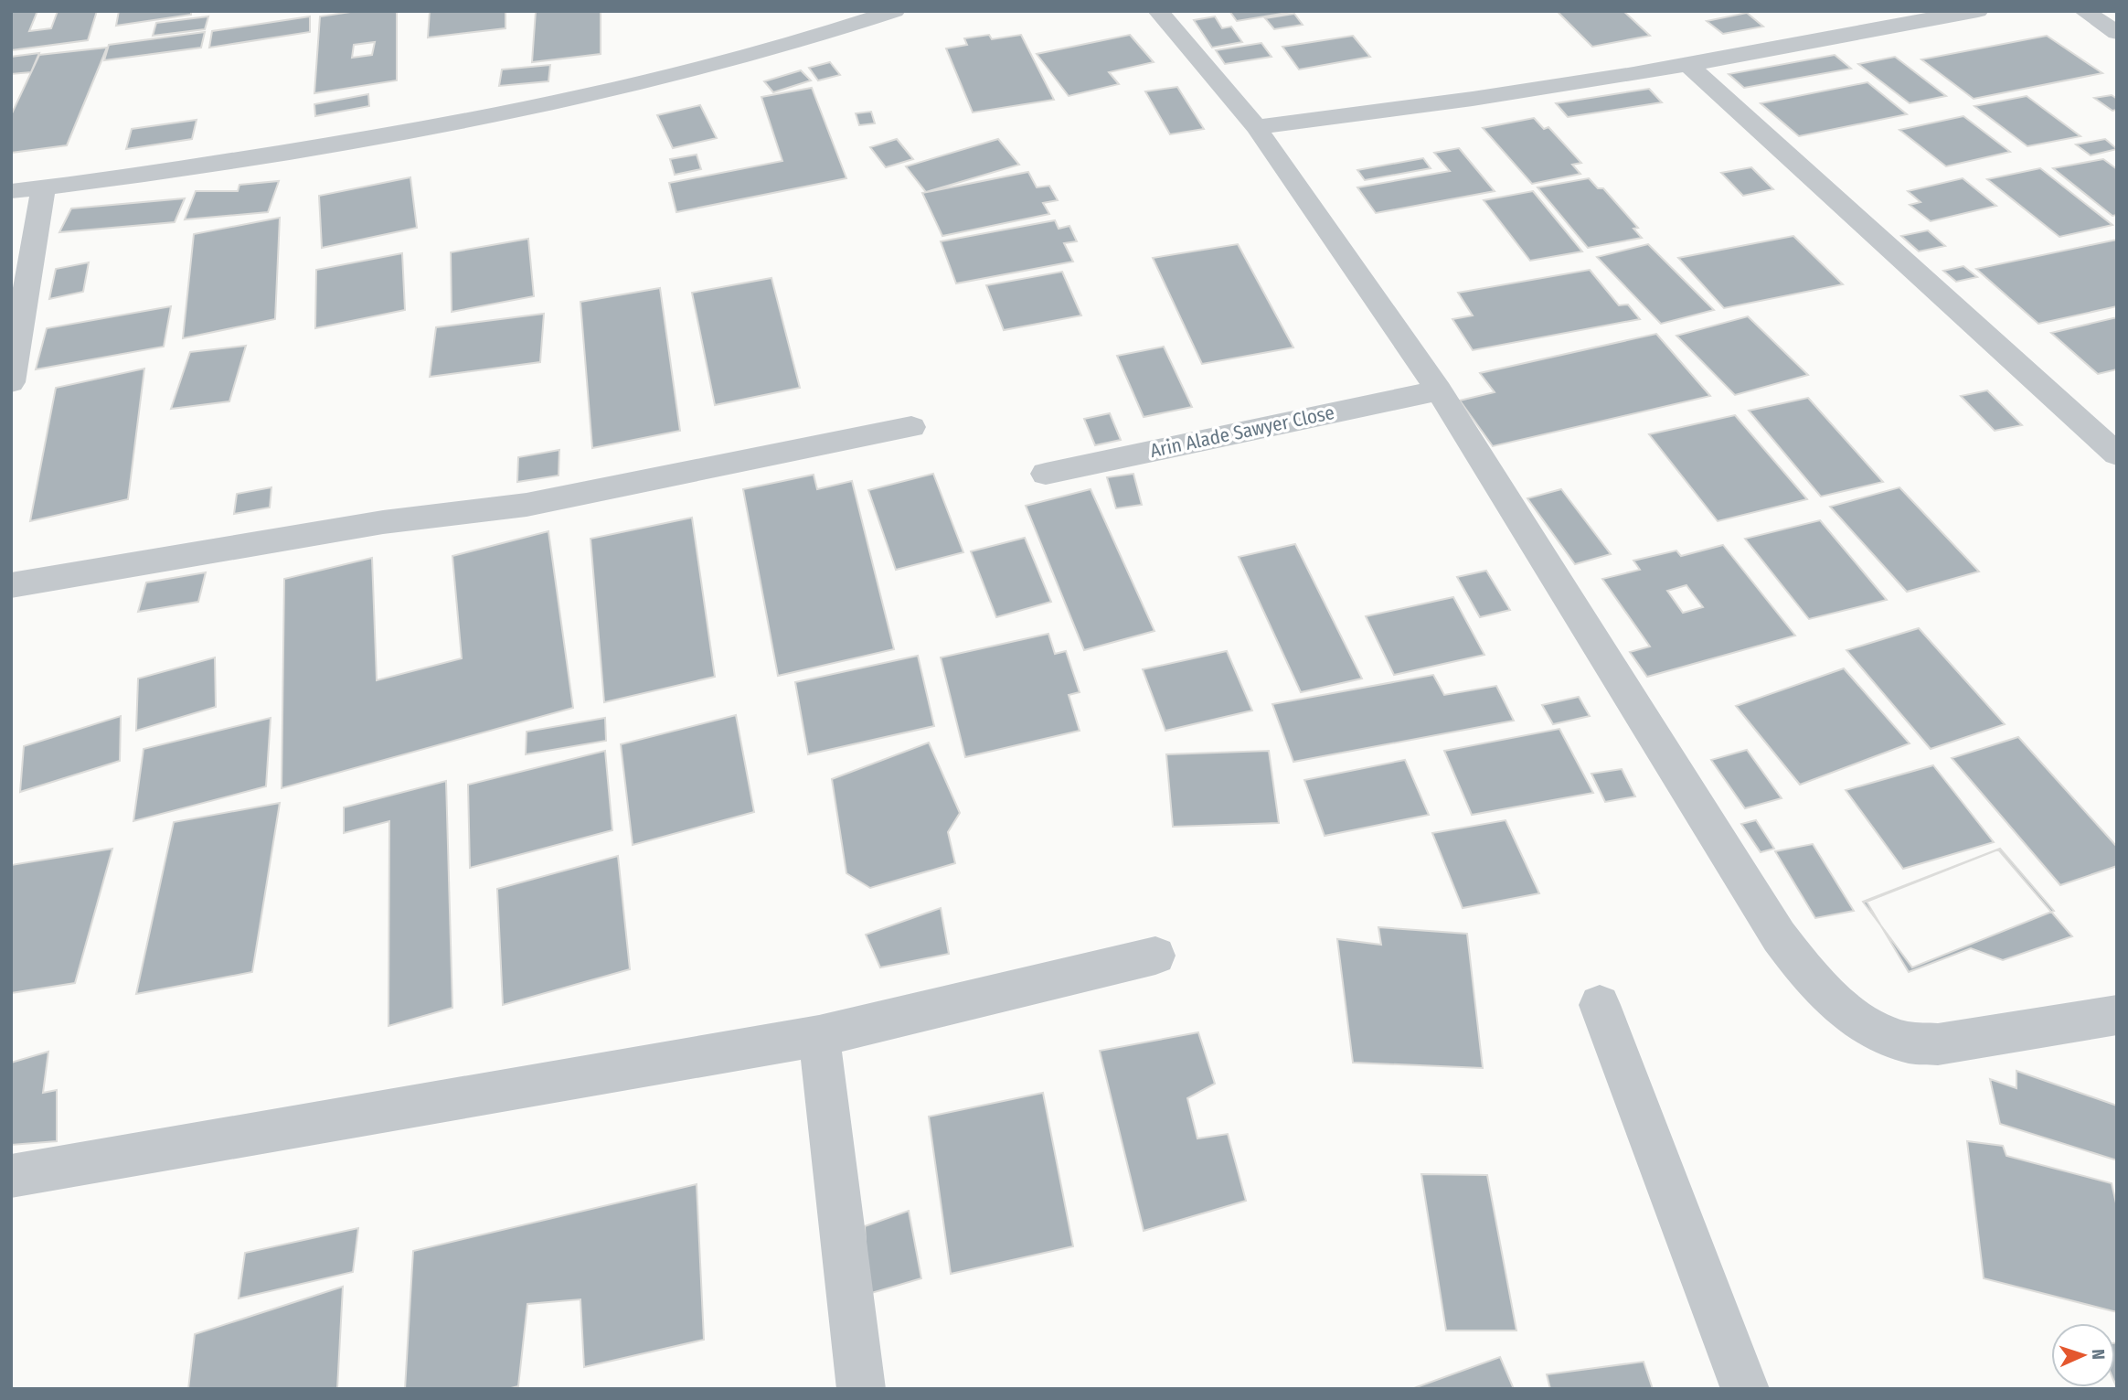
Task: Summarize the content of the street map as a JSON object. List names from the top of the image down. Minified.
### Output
{"streets":{"street":["Arin Alade Sawyer Close"]},"north":"right"}
